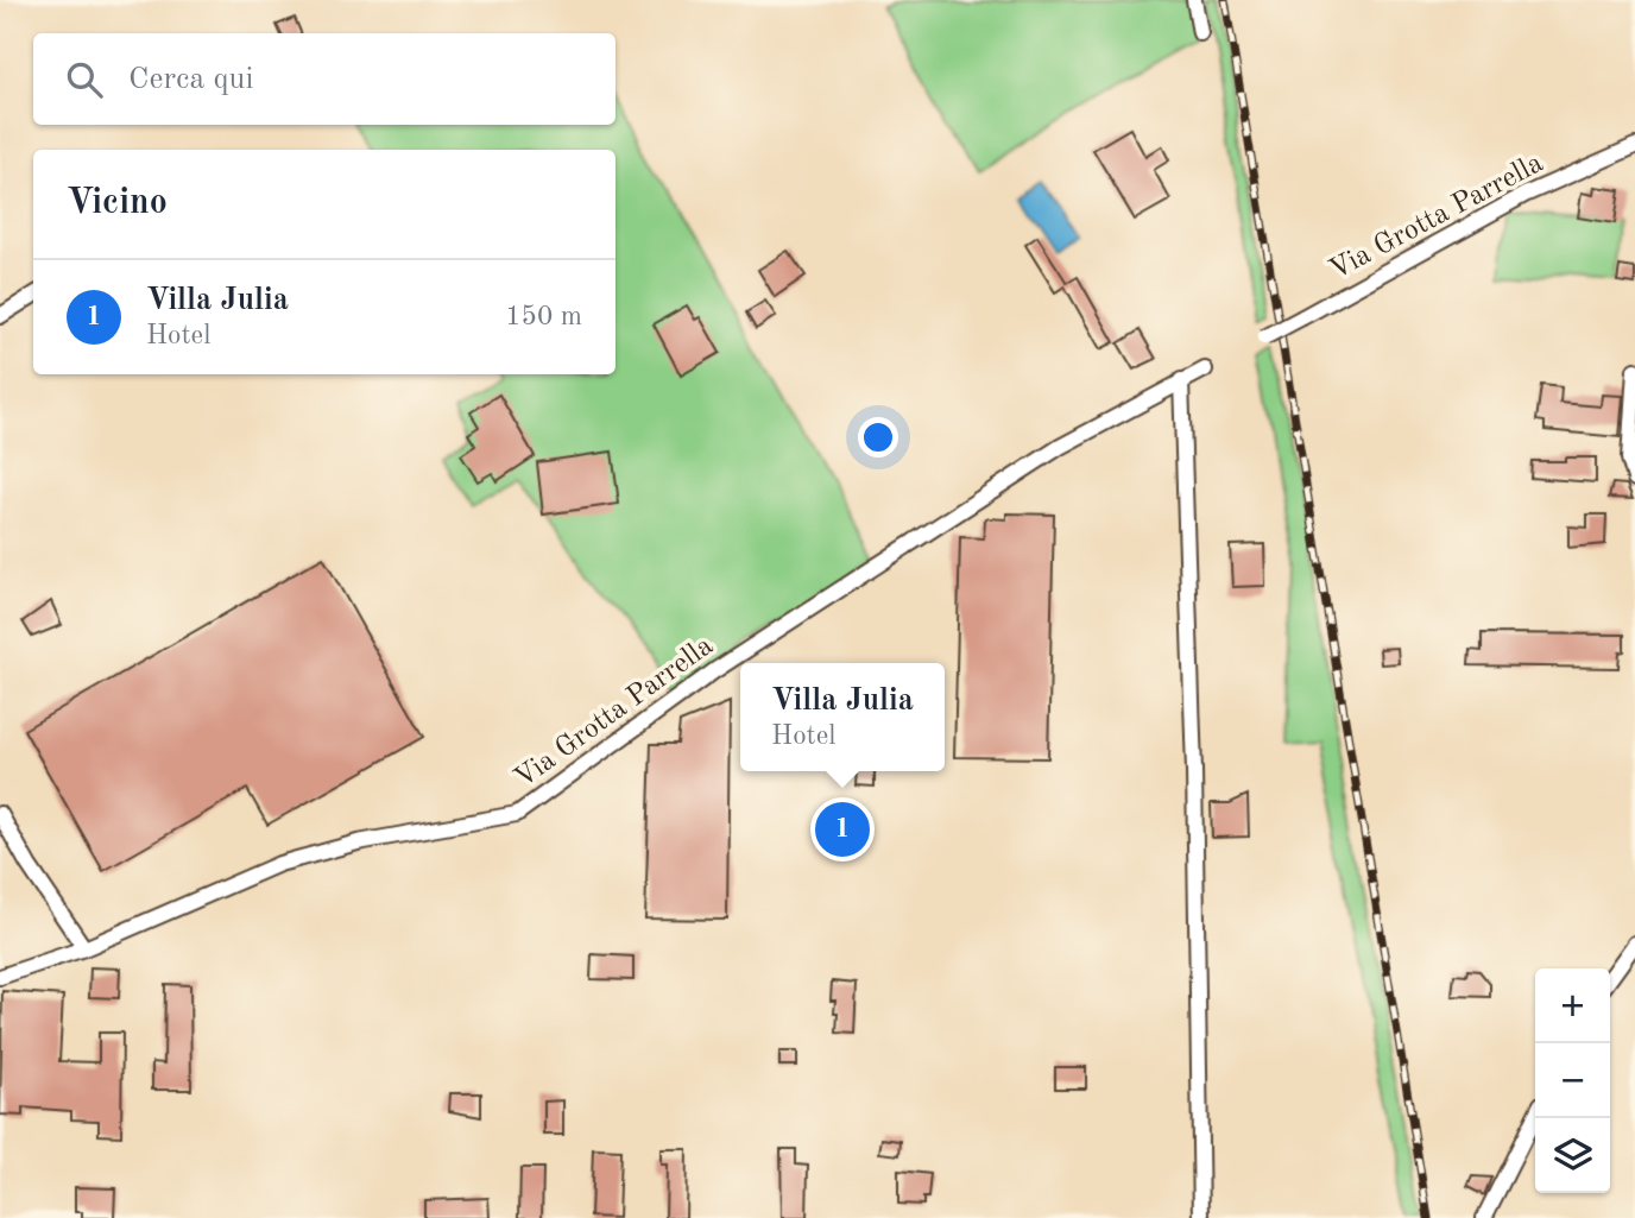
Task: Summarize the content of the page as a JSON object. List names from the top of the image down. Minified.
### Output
{"streets":{"street":["Via Grotta Parrella"]},"page":{"search":"Cerca qui","heading":"Vicino","list":[{"mark":"1","name":"Villa Julia","note":"Hotel","value":"150 m"}],"popup":["Villa Julia","Hotel"],"pins":"1","map_buttons":["+","−"]}}
